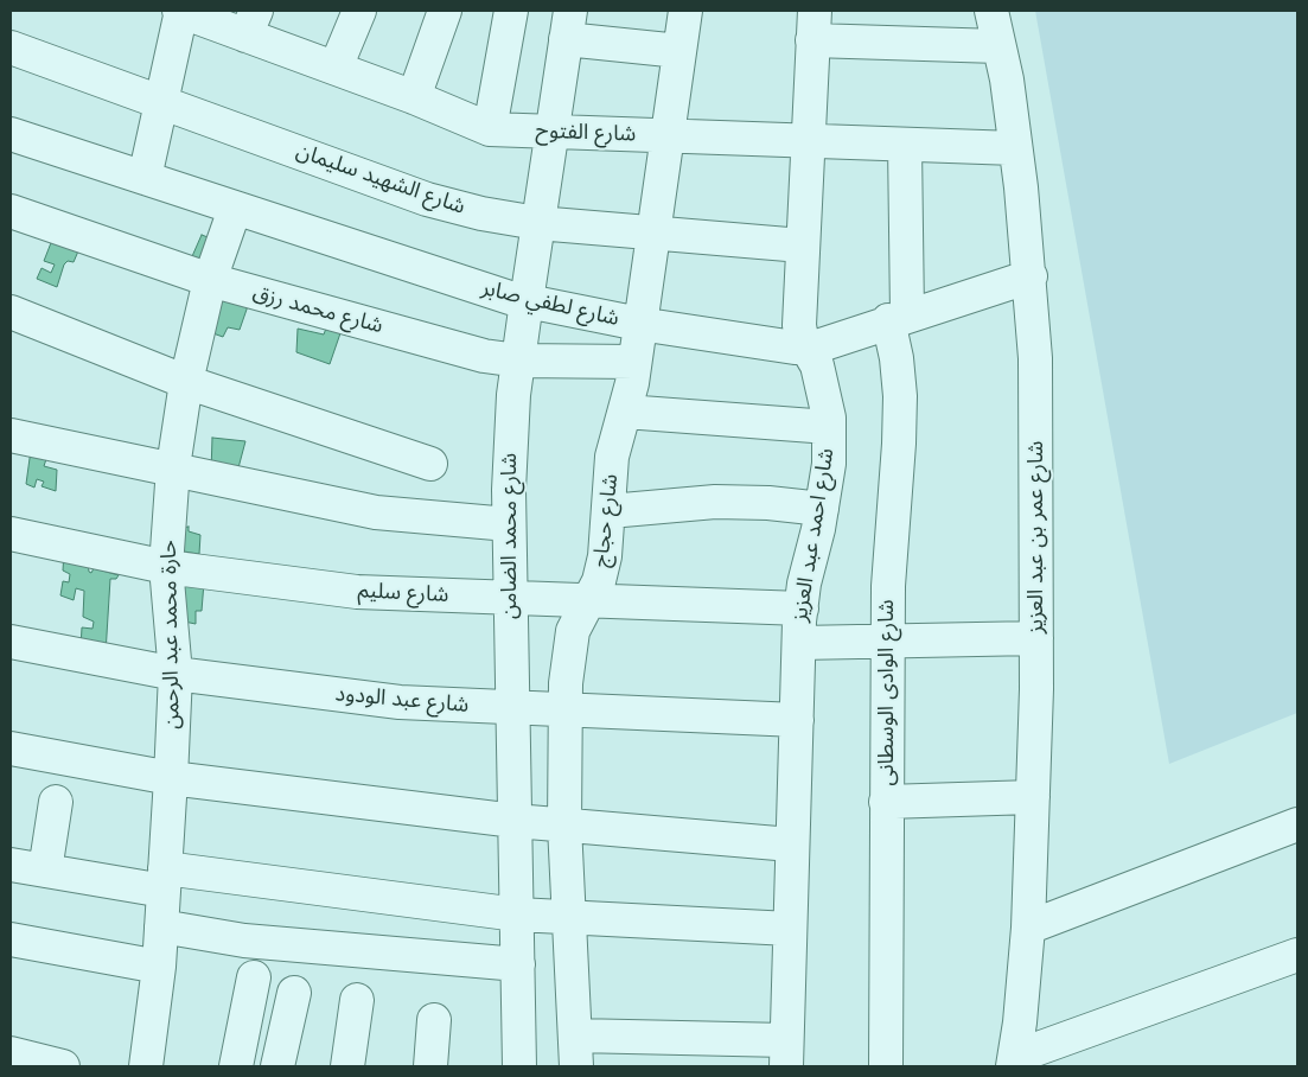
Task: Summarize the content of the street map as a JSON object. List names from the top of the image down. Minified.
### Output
{"streets":{"street":["شارع الفتوح","شارع الشهيد سليمان","شارع لطفي صابر","شارع محمد رزق","شارع حجاج","شارع احمد عبد العزيز","شارع محمد الضامن","شارع عمر بن عبد العزيز","شارع سليم","حارة محمد عبد الرحمن","شارع الوادى الوسطانى","شارع عبد الودود"]},"crossings":[["شارع الفتوح","شارع حجاج"],["شارع الفتوح","شارع احمد عبد العزيز"],["شارع الفتوح","شارع محمد الضامن"],["شارع الفتوح","شارع عمر بن عبد العزيز"],["شارع الفتوح","شارع الوادى الوسطانى"],["شارع الشهيد سليمان","شارع حجاج"],["شارع الشهيد سليمان","شارع احمد عبد العزيز"],["شارع الشهيد سليمان","شارع محمد الضامن"],["شارع لطفي صابر","شارع حجاج"],["شارع لطفي صابر","شارع احمد عبد العزيز"],["شارع لطفي صابر","شارع محمد الضامن"],["شارع لطفي صابر","شارع عمر بن عبد العزيز"],["شارع لطفي صابر","حارة محمد عبد الرحمن"],["شارع لطفي صابر","شارع الوادى الوسطانى"],["شارع محمد رزق","شارع حجاج"],["شارع محمد رزق","شارع محمد الضامن"],["شارع محمد رزق","حارة محمد عبد الرحمن"],["شارع حجاج","شارع سليم"],["شارع حجاج","شارع عبد الودود"],["شارع احمد عبد العزيز","شارع سليم"],["شارع احمد عبد العزيز","شارع عبد الودود"],["شارع محمد الضامن","شارع سليم"],["شارع محمد الضامن","شارع عبد الودود"],["شارع سليم","حارة محمد عبد الرحمن"],["حارة محمد عبد الرحمن","شارع عبد الودود"]]}
